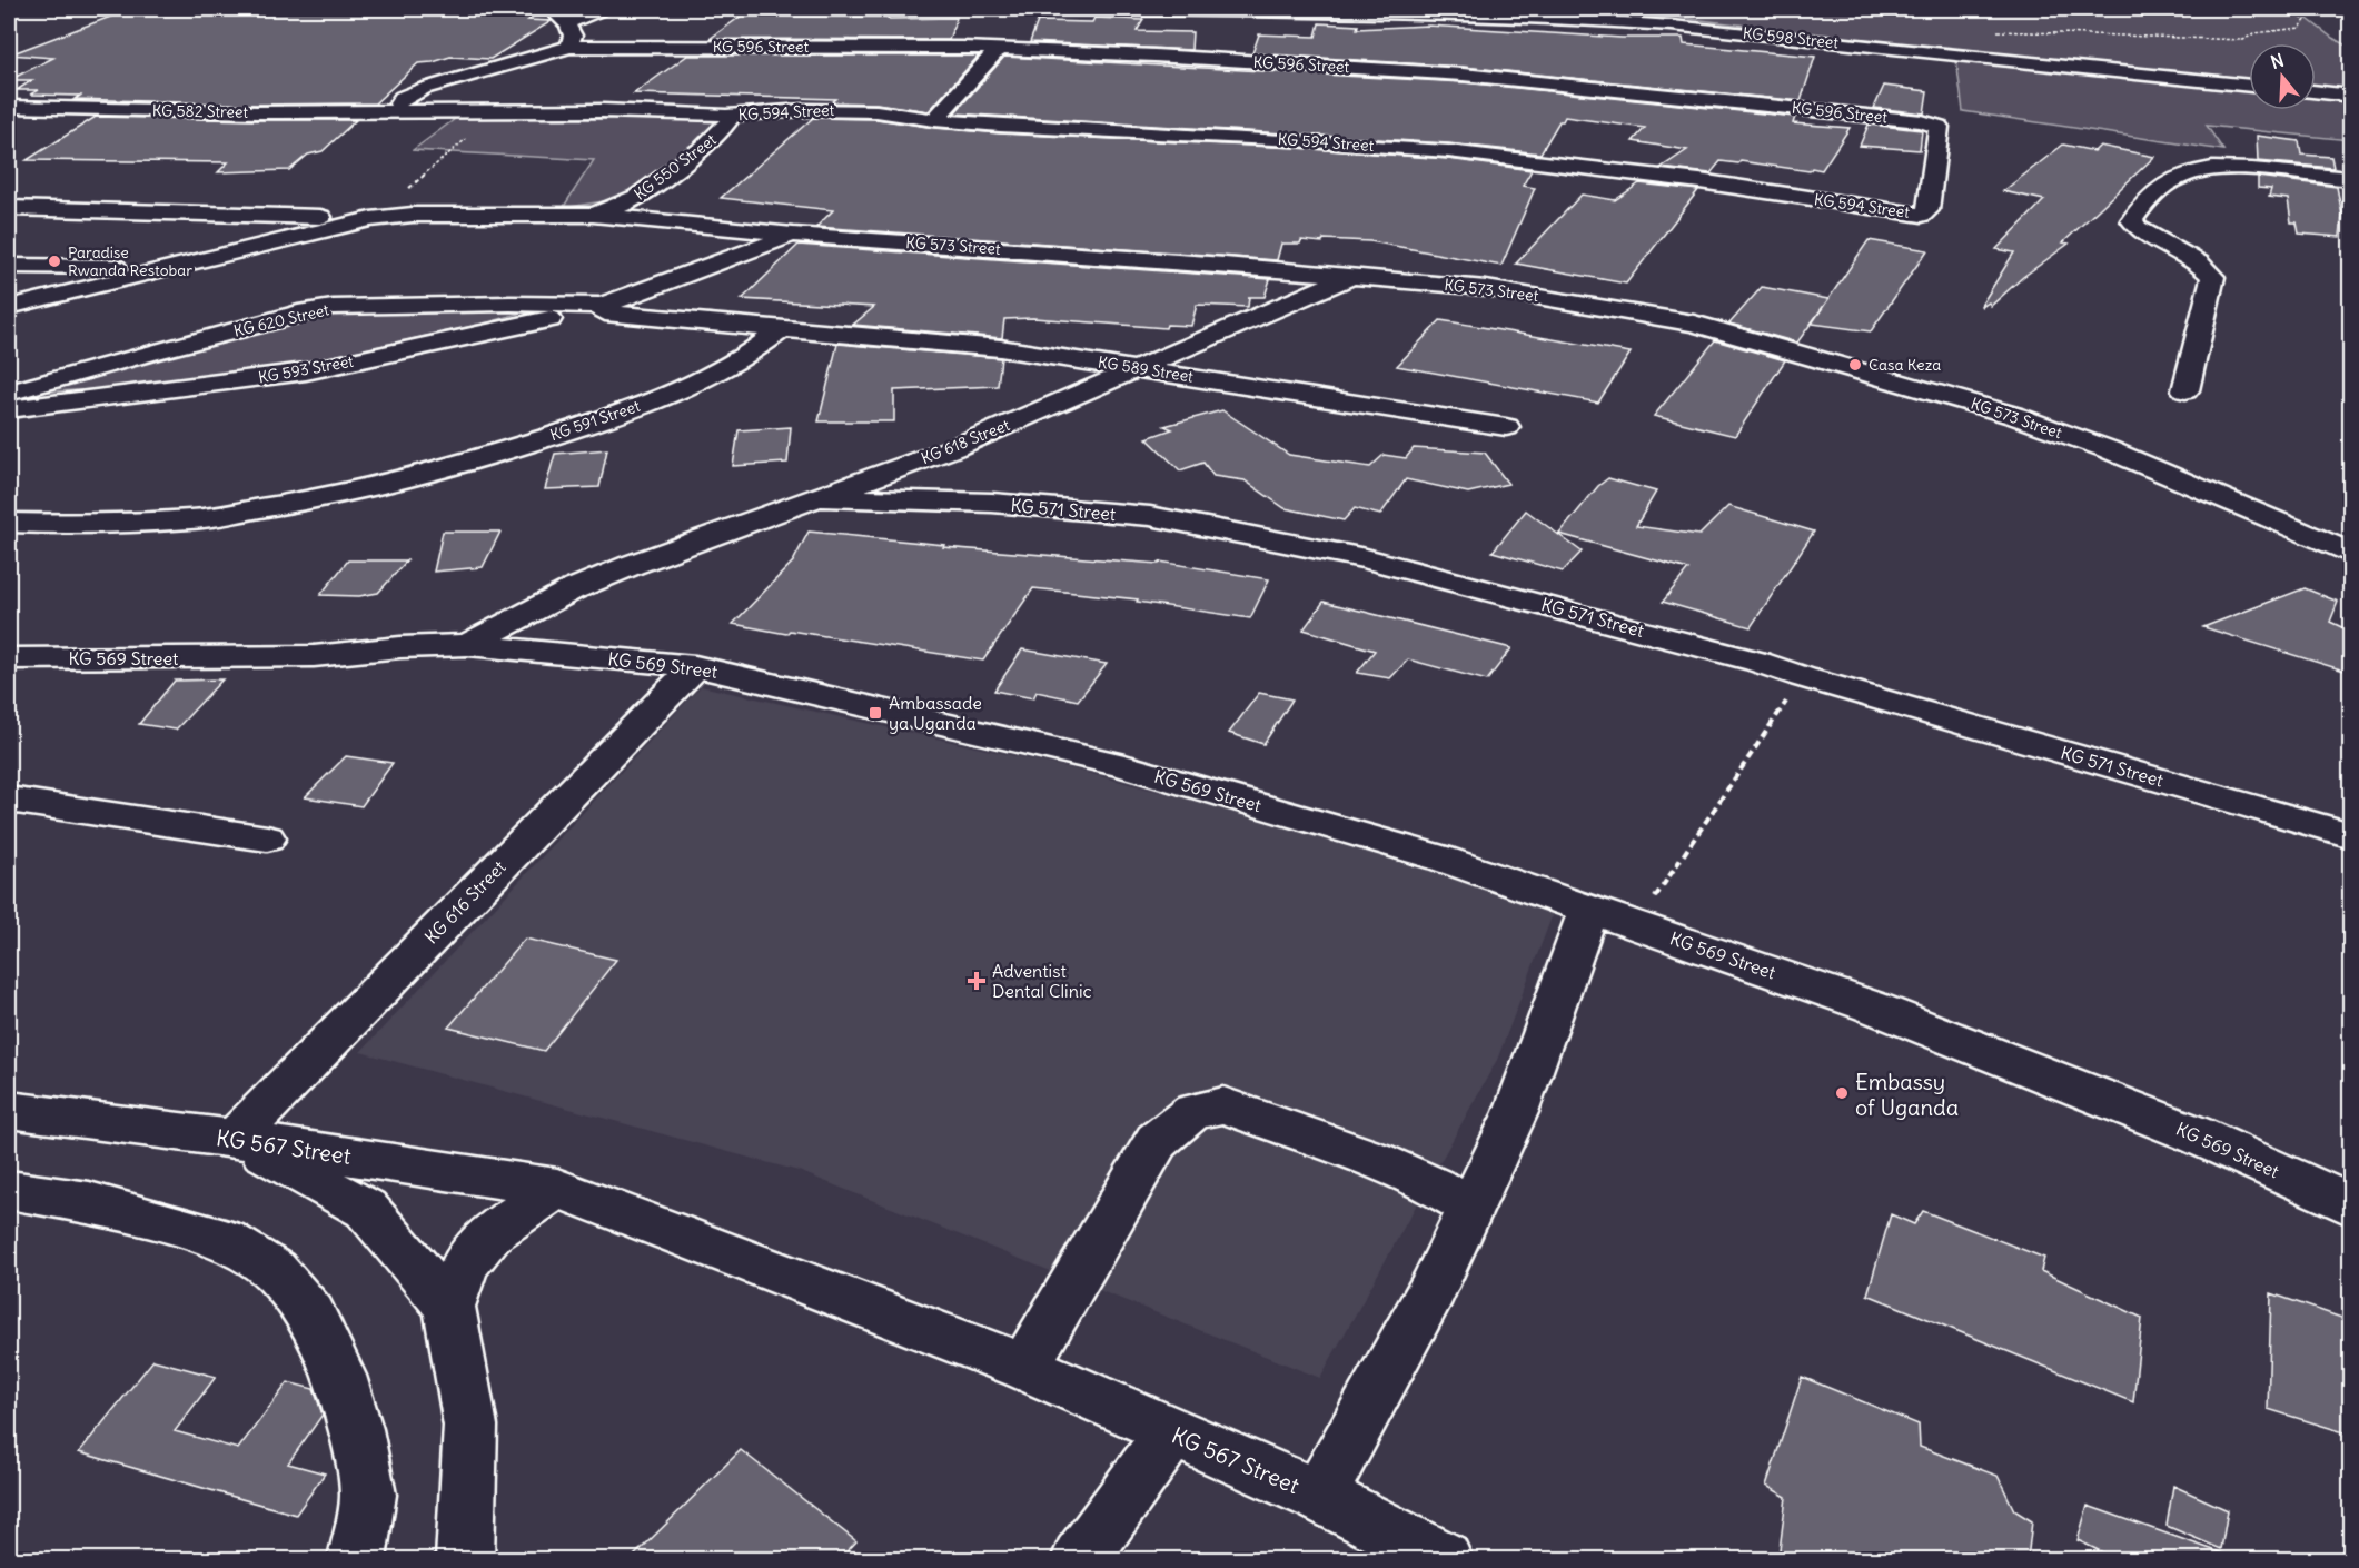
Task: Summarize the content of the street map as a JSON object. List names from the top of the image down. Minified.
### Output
{"streets":{"street":["KG 598 Street","KG 596 Street","KG 582 Street","KG 594 Street","KG 550 Street","KG 573 Street","KG 620 Street","KG 593 Street","KG 589 Street","KG 591 Street","KG 618 Street","KG 571 Street","KG 569 Street","KG 616 Street","KG 567 Street"]},"crossings":[["KG 596 Street","KG 594 Street"],["KG 582 Street","KG 550 Street"],["KG 594 Street","KG 550 Street"],["KG 550 Street","KG 573 Street"],["KG 573 Street","KG 618 Street"],["KG 620 Street","KG 593 Street"],["KG 589 Street","KG 591 Street"],["KG 589 Street","KG 618 Street"],["KG 618 Street","KG 571 Street"],["KG 618 Street","KG 569 Street"],["KG 569 Street","KG 616 Street"],["KG 616 Street","KG 567 Street"]],"places":{"other":["Paradise Rwanda Restobar","Casa Keza","Embassy of Uganda"],"transit":["Ambassade ya Uganda"],"health":["Adventist Dental Clinic"]},"north":"top"}
